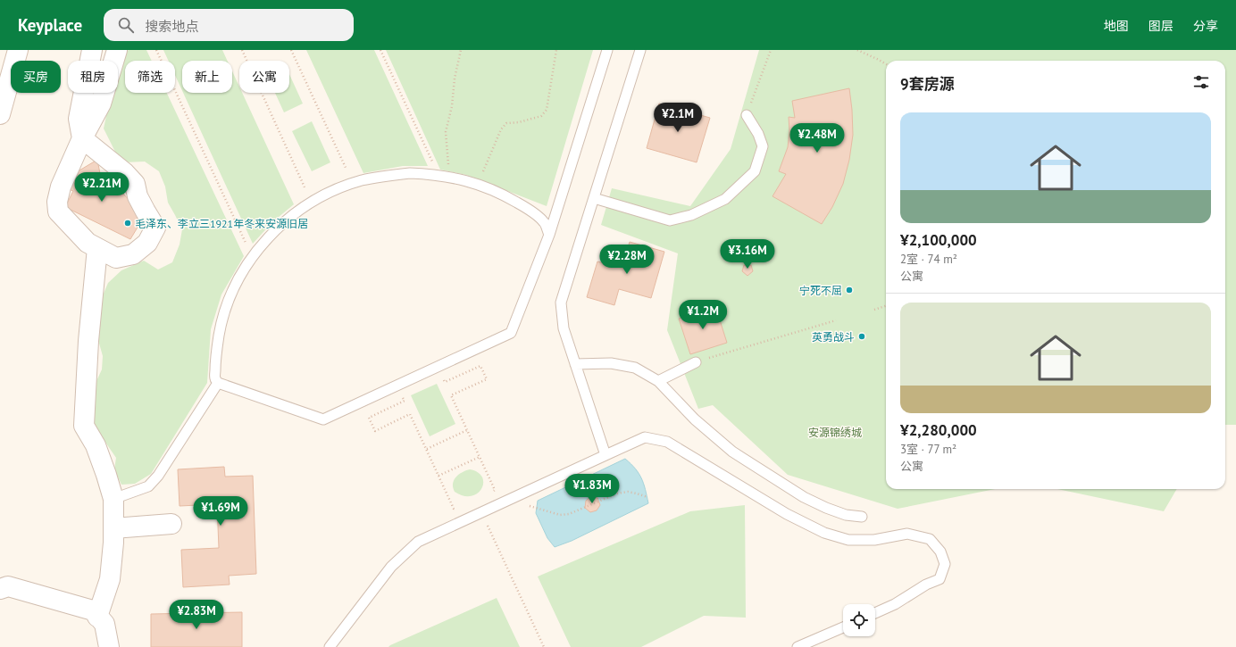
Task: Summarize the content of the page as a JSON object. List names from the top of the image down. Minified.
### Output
{"parks":["安源锦绣城"],"places":["毛泽东、李立三1921年冬来安源旧居","宁死不屈","英勇战斗"],"page":{"header":"Keyplace","search":"搜索地点","nav":["地图","图层","分享"],"chip":["买房","租房","筛选","新上","公寓"],"heading":"9套房源","price":["¥2.1M","¥2.48M","¥2.21M","¥3.16M","¥2.28M","¥1.2M","¥1.83M","¥1.69M","¥2.83M"],"list":[{"name":"¥2,100,000","note":"2室 · 74 m² · 公寓"},{"name":"¥2,280,000","note":"3室 · 77 m² · 公寓"}]}}
